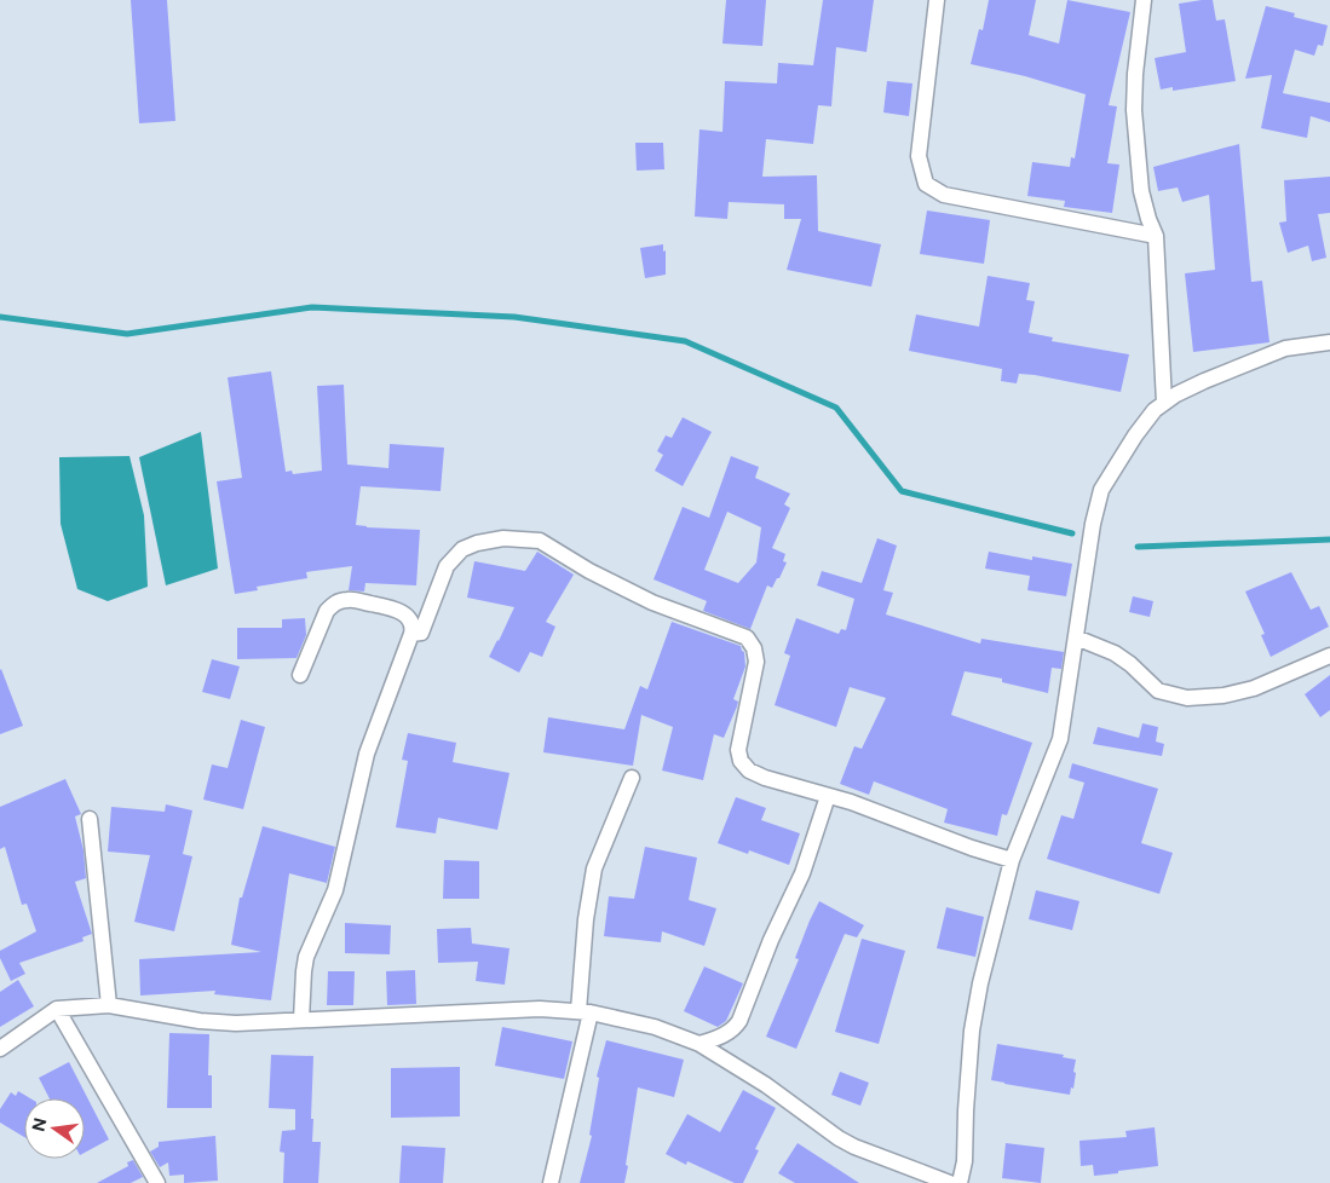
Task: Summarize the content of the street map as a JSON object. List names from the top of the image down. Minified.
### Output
{"north":"left"}
